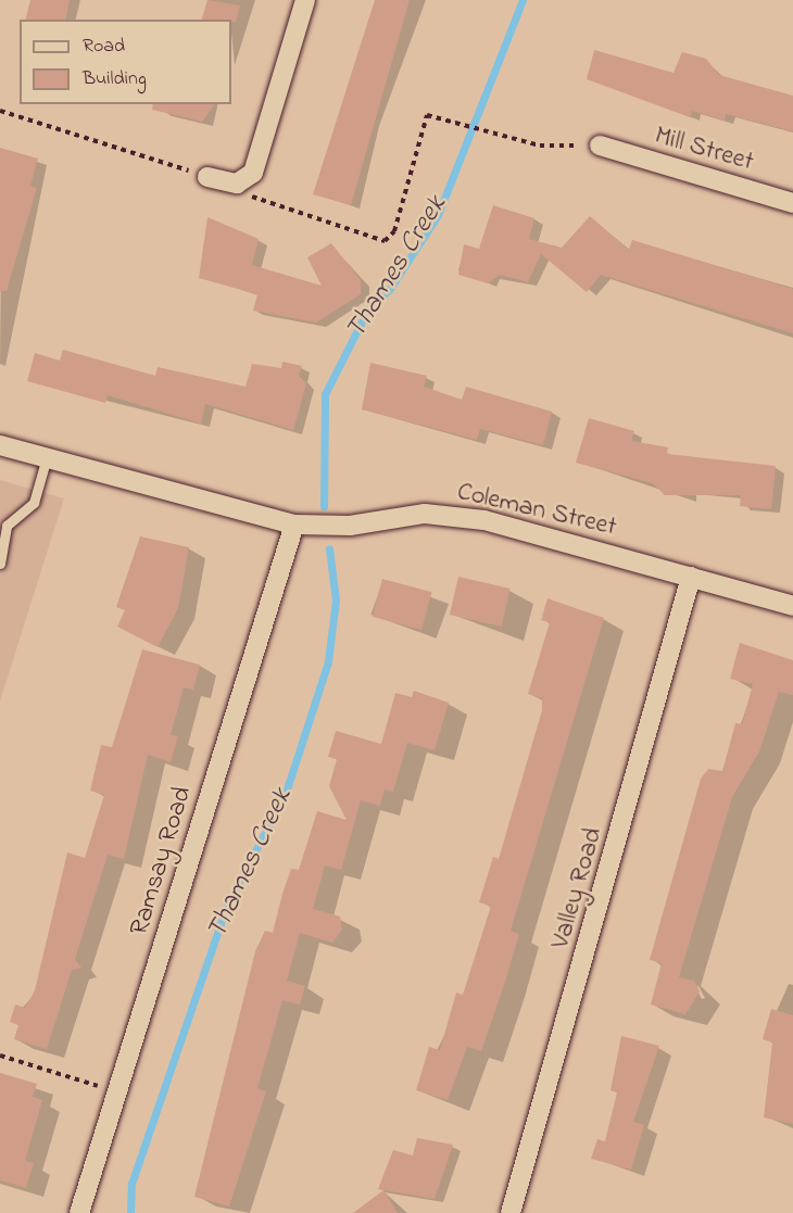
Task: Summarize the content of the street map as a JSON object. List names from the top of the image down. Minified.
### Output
{"streets":{"street":["Mill Street","Coleman Street","Ramsay Road","Valley Road"]},"crossings":[["Coleman Street","Ramsay Road"],["Coleman Street","Valley Road"]],"water":["Thames Creek"],"legend":["Road","Building"]}
